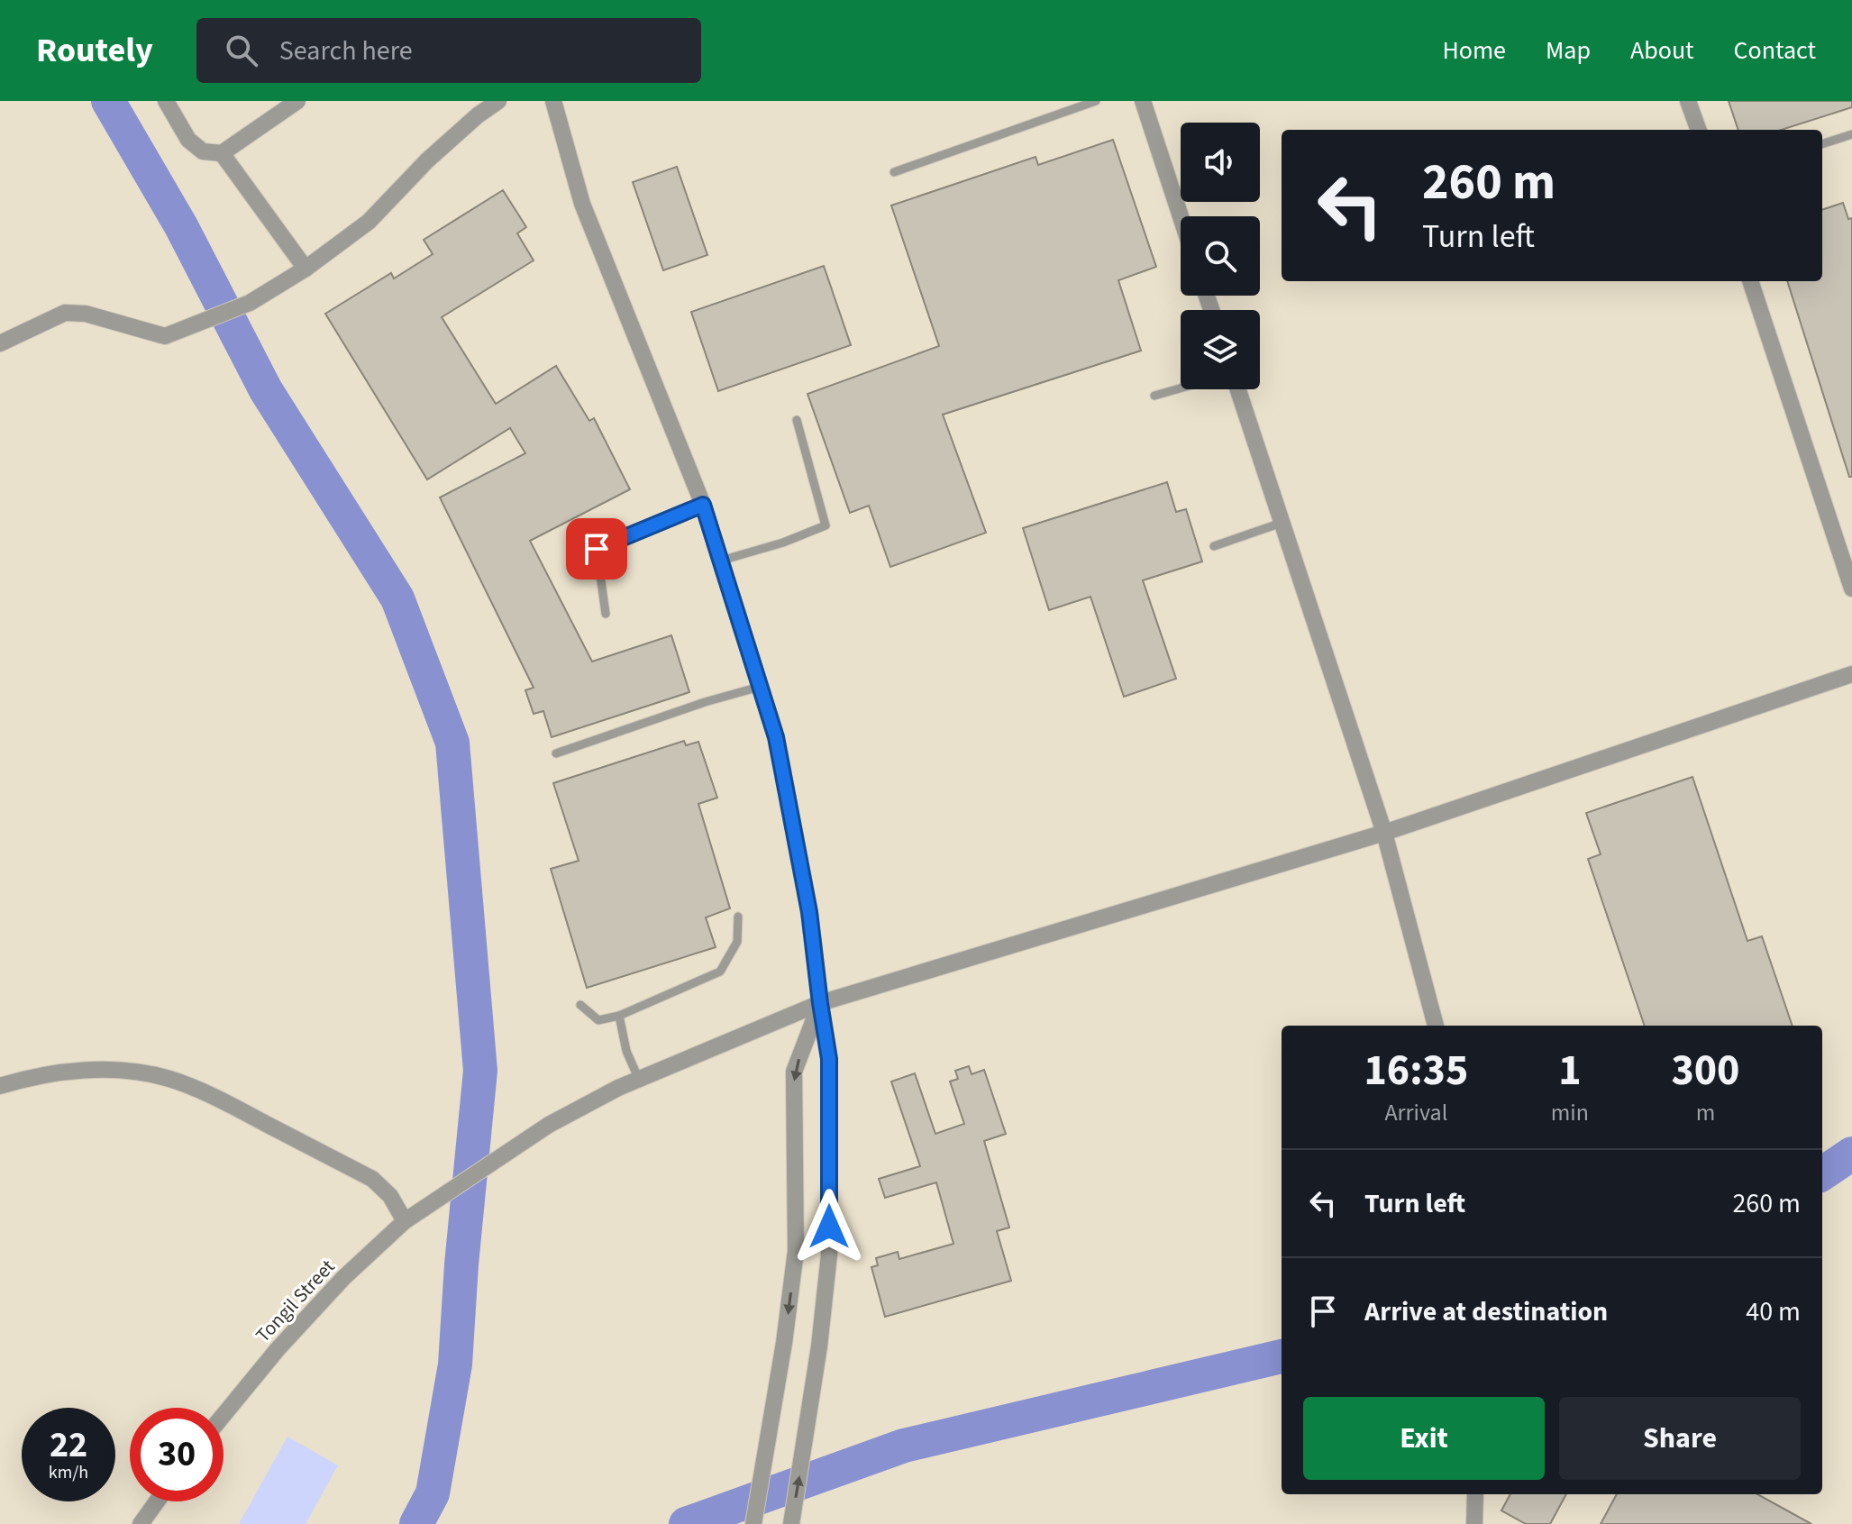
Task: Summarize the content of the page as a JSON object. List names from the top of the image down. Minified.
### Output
{"streets":{"street":["Tongil Street"]},"page":{"header":"Routely","search":"Search here","nav":["Home","Map","About","Contact"],"turn":["260 m","Turn left"],"eta":["16:35","Arrival","1","min","300","m"],"list":[{"name":"Turn left","value":"260 m"},{"name":"Arrive at destination","value":"40 m"}],"buttons":["Exit","Share"],"speed":"22 km/h","limit":"30"}}
